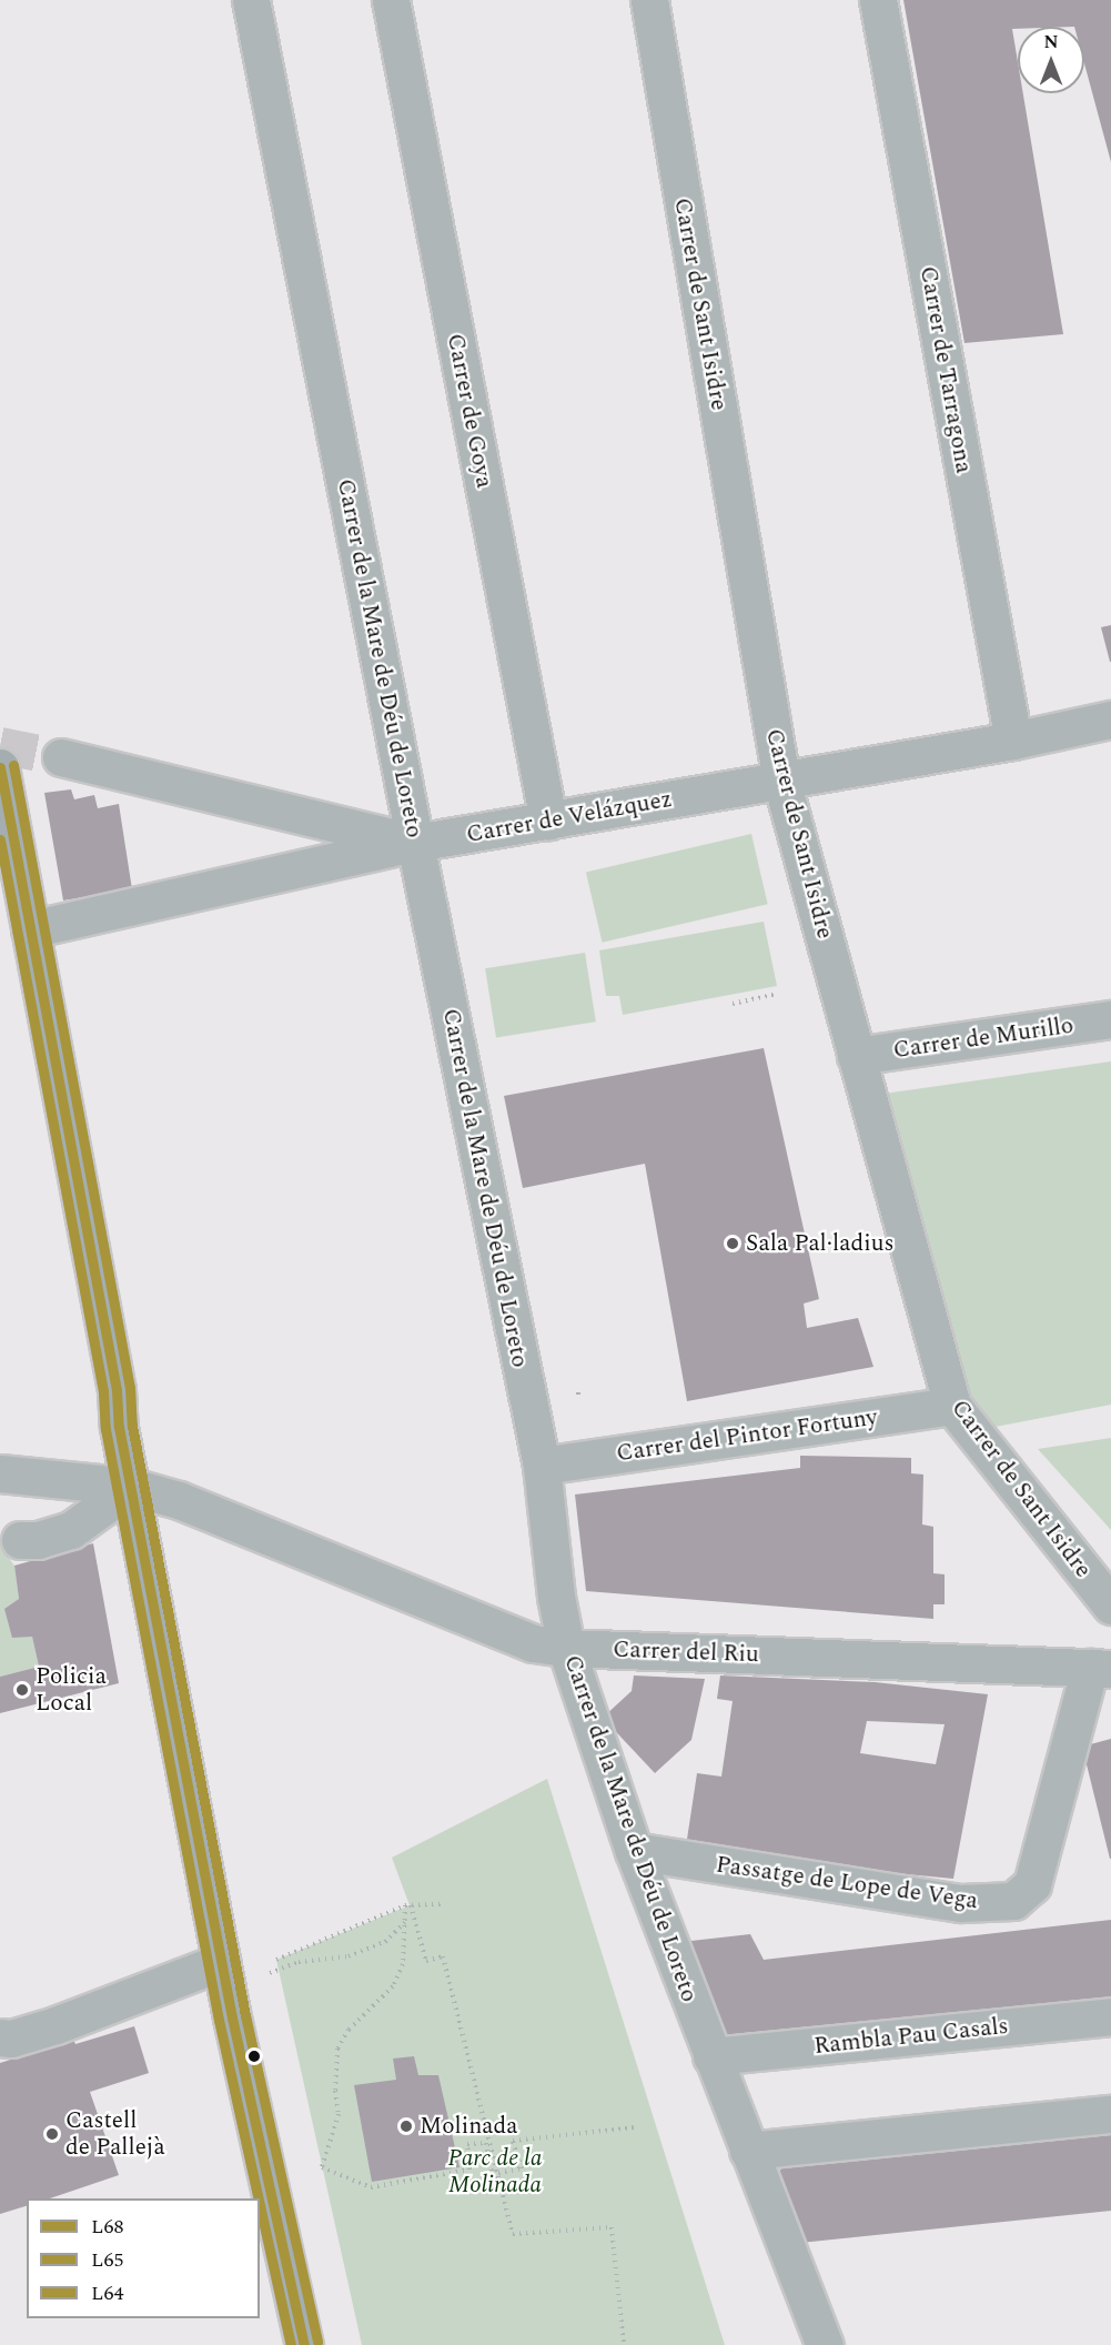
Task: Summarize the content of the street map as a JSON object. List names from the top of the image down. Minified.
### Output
{"streets":{"street":["Carrer de Sant Isidre","Carrer de Tarragona","Carrer de Goya","Carrer de la Mare de Déu de Loreto","Carrer de Velázquez","Carrer de Murillo","Carrer del Pintor Fortuny","Carrer del Riu","Passatge de Lope de Vega","Rambla Pau Casals"]},"crossings":[["Carrer de Sant Isidre","Carrer de Velázquez"],["Carrer de Sant Isidre","Carrer de Murillo"],["Carrer de Sant Isidre","Carrer del Pintor Fortuny"],["Carrer de Tarragona","Carrer de Velázquez"],["Carrer de Goya","Carrer de Velázquez"],["Carrer de la Mare de Déu de Loreto","Carrer de Velázquez"],["Carrer de la Mare de Déu de Loreto","Carrer del Pintor Fortuny"],["Carrer de la Mare de Déu de Loreto","Carrer del Riu"],["Carrer de la Mare de Déu de Loreto","Passatge de Lope de Vega"],["Carrer de la Mare de Déu de Loreto","Rambla Pau Casals"],["Carrer del Riu","Passatge de Lope de Vega"]],"parks":["Parc de la Molinada"],"places":["Sala Pal·ladius","Policia Local","Molinada","Castell de Pallejà"],"lines":["transit line L64","transit line L68","transit line L65"],"legend":["L68","L65","L64"],"north":"top"}
